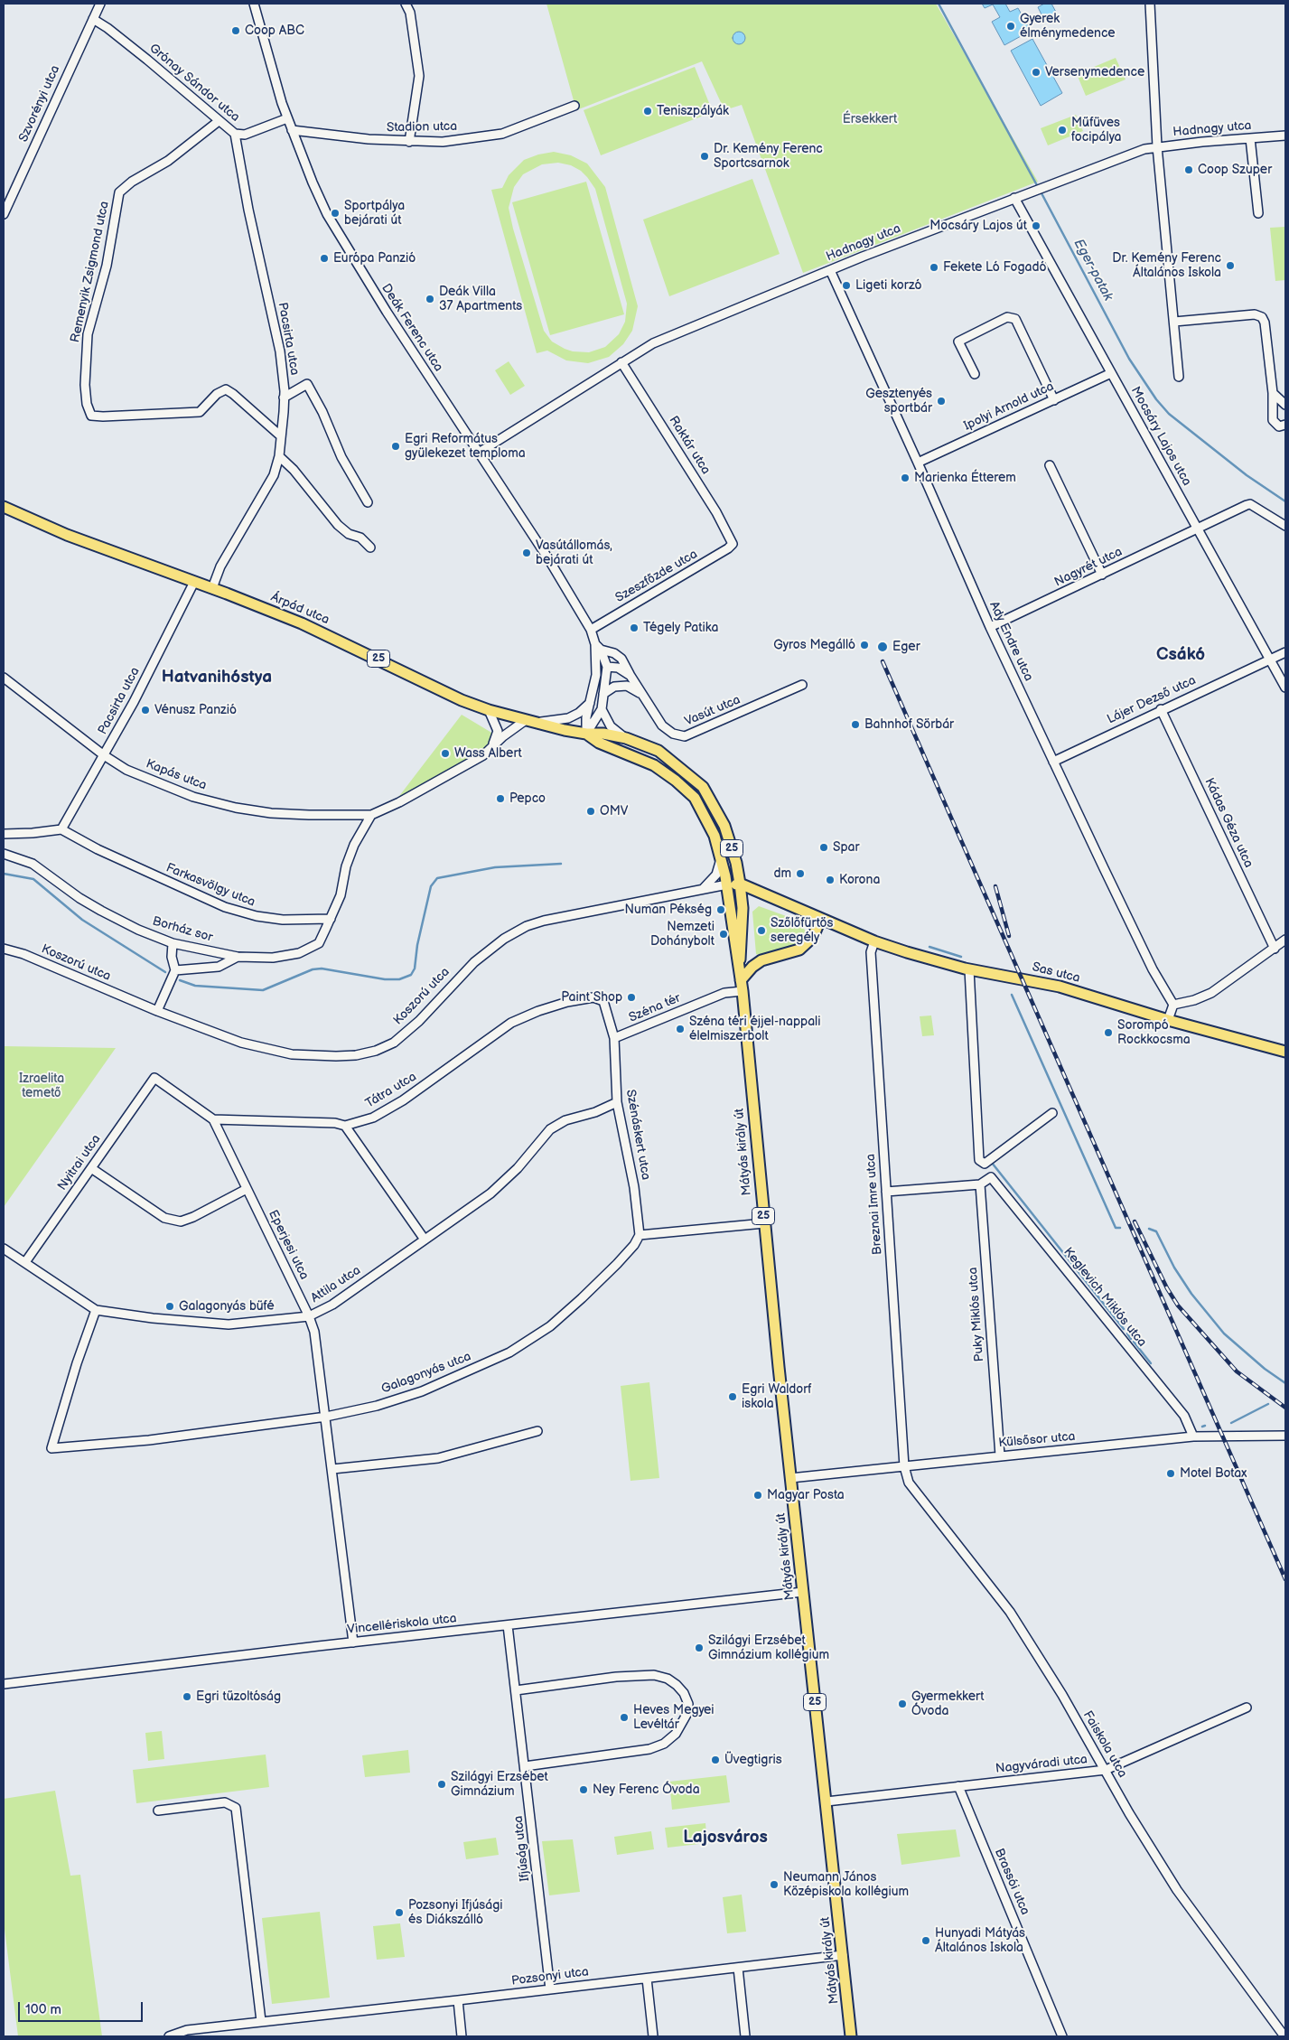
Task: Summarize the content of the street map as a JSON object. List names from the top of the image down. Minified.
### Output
{"streets":{"main road":["Árpád utca","25","Sas utca","Mátyás király út"],"street":["Grónay Sándor utca","Szvorényi utca","Stadion utca","Hadnagy utca","Remenyik Zsigmond utca","Deák Ferenc utca","Pacsirta utca","Ipolyi Arnold utca","Mocsáry Lajos utca","Raktár utca","Nagyrét utca","Szeszfőzde utca","Ady Endre utca","Lájer Dezső utca","Vasút utca","Kapás utca","Kádas Géza utca","Farkasvölgy utca","Borház sor","Koszorú utca","Széna tér","Tátra utca","Szénáskert utca","Nyitrai utca","Breznai Imre utca","Eperjesi utca","Attila utca","Keglevich Miklós utca","Puky Miklós utca","Galagonyás utca","Külsősor utca","Vincellériskola utca","Faiskola utca","Nagyváradi utca","Ifjúság utca","Brassói utca","Pozsonyi utca"]},"crossings":[["Grónay Sándor utca","Szvorényi utca"],["Grónay Sándor utca","Remenyik Zsigmond utca"],["Grónay Sándor utca","Deák Ferenc utca"],["Grónay Sándor utca","Pacsirta utca"],["Stadion utca","Deák Ferenc utca"],["Hadnagy utca","Deák Ferenc utca"],["Hadnagy utca","Mocsáry Lajos utca"],["Hadnagy utca","Raktár utca"],["Hadnagy utca","Ady Endre utca"],["Remenyik Zsigmond utca","Pacsirta utca"],["Deák Ferenc utca","Szeszfőzde utca"],["Deák Ferenc utca","Árpád utca"],["Deák Ferenc utca","Vasút utca"],["Deák Ferenc utca","Mátyás király út"],["Pacsirta utca","Árpád utca"],["Pacsirta utca","Kapás utca"],["Pacsirta utca","Farkasvölgy utca"],["Ipolyi Arnold utca","Mocsáry Lajos utca"],["Ipolyi Arnold utca","Ady Endre utca"],["Mocsáry Lajos utca","Nagyrét utca"],["Mocsáry Lajos utca","Lájer Dezső utca"],["Raktár utca","Szeszfőzde utca"],["Nagyrét utca","Ady Endre utca"],["Árpád utca","Mátyás király út"],["Ady Endre utca","Lájer Dezső utca"],["Lájer Dezső utca","Kádas Géza utca"],["Farkasvölgy utca","Borház sor"],["Koszorú utca","Sas utca"],["Koszorú utca","Mátyás király út"],["Sas utca","Mátyás király út"],["Sas utca","Breznai Imre utca"],["Széna tér","Tátra utca"],["Széna tér","Szénáskert utca"],["Széna tér","Mátyás király út"],["Tátra utca","Szénáskert utca"],["Tátra utca","Nyitrai utca"],["Tátra utca","Eperjesi utca"],["Szénáskert utca","Attila utca"],["Szénáskert utca","Galagonyás utca"],["Mátyás király út","Külsősor utca"],["Mátyás király út","Vincellériskola utca"],["Mátyás király út","Nagyváradi utca"],["Mátyás király út","Pozsonyi utca"],["Nyitrai utca","Eperjesi utca"],["Nyitrai utca","Attila utca"],["Breznai Imre utca","Külsősor utca"],["Breznai Imre utca","Faiskola utca"],["Eperjesi utca","Attila utca"],["Eperjesi utca","Galagonyás utca"],["Eperjesi utca","Vincellériskola utca"],["Attila utca","Galagonyás utca"],["Keglevich Miklós utca","Puky Miklós utca"],["Keglevich Miklós utca","Külsősor utca"],["Puky Miklós utca","Külsősor utca"],["Külsősor utca","Faiskola utca"],["Vincellériskola utca","Ifjúság utca"],["Faiskola utca","Nagyváradi utca"],["Nagyváradi utca","Brassói utca"],["Ifjúság utca","Pozsonyi utca"]],"districts":["Csákó","Hatvanihóstya","Lajosváros"],"water":["Eger-patak"],"parks":["Érsekkert","Izraelita temető"],"places":["Gyerek élménymedence","Coop ABC","Versenymedence","Teniszpályák","Műfüves focipálya","Dr. Kemény Ferenc Sportcsarnok","Coop Szuper","Sportpálya bejárati út","Mocsáry Lajos út","Európa Panzió","Dr. Kemény Ferenc Általános Iskola","Fekete Ló Fogadó","Ligeti korzó","Deák Villa 37 Apartments","Gesztenyés sportbár","Egri Református gyülekezet temploma","Marienka Étterem","Vasútállomás, bejárati út","Tégely Patika","Gyros Megálló","Eger","Vénusz Panzió","Bahnhof Sörbár","Wass Albert","Pepco","OMV","Spar","dm","Korona","Numan Pékség","Szőlőfürtös seregély","Nemzeti Dohánybolt","Paint Shop","Széna téri éjjel-nappali élelmiszerbolt","Sorompó Rockkocsma","Galagonyás büfé","Egri Waldorf iskola","Motel Botax","Magyar Posta","Szilágyi Erzsébet Gimnázium kollégium","Egri tűzoltóság","Gyermekkert Óvoda","Heves Megyei Levéltár","Üvegtigris","Szilágyi Erzsébet Gimnázium","Ney Ferenc Óvoda","Neumann János Középiskola kollégium","Pozsonyi Ifjúsági és Diákszálló","Hunyadi Mátyás Általános Iskola"],"scale_bar":"100 m"}
